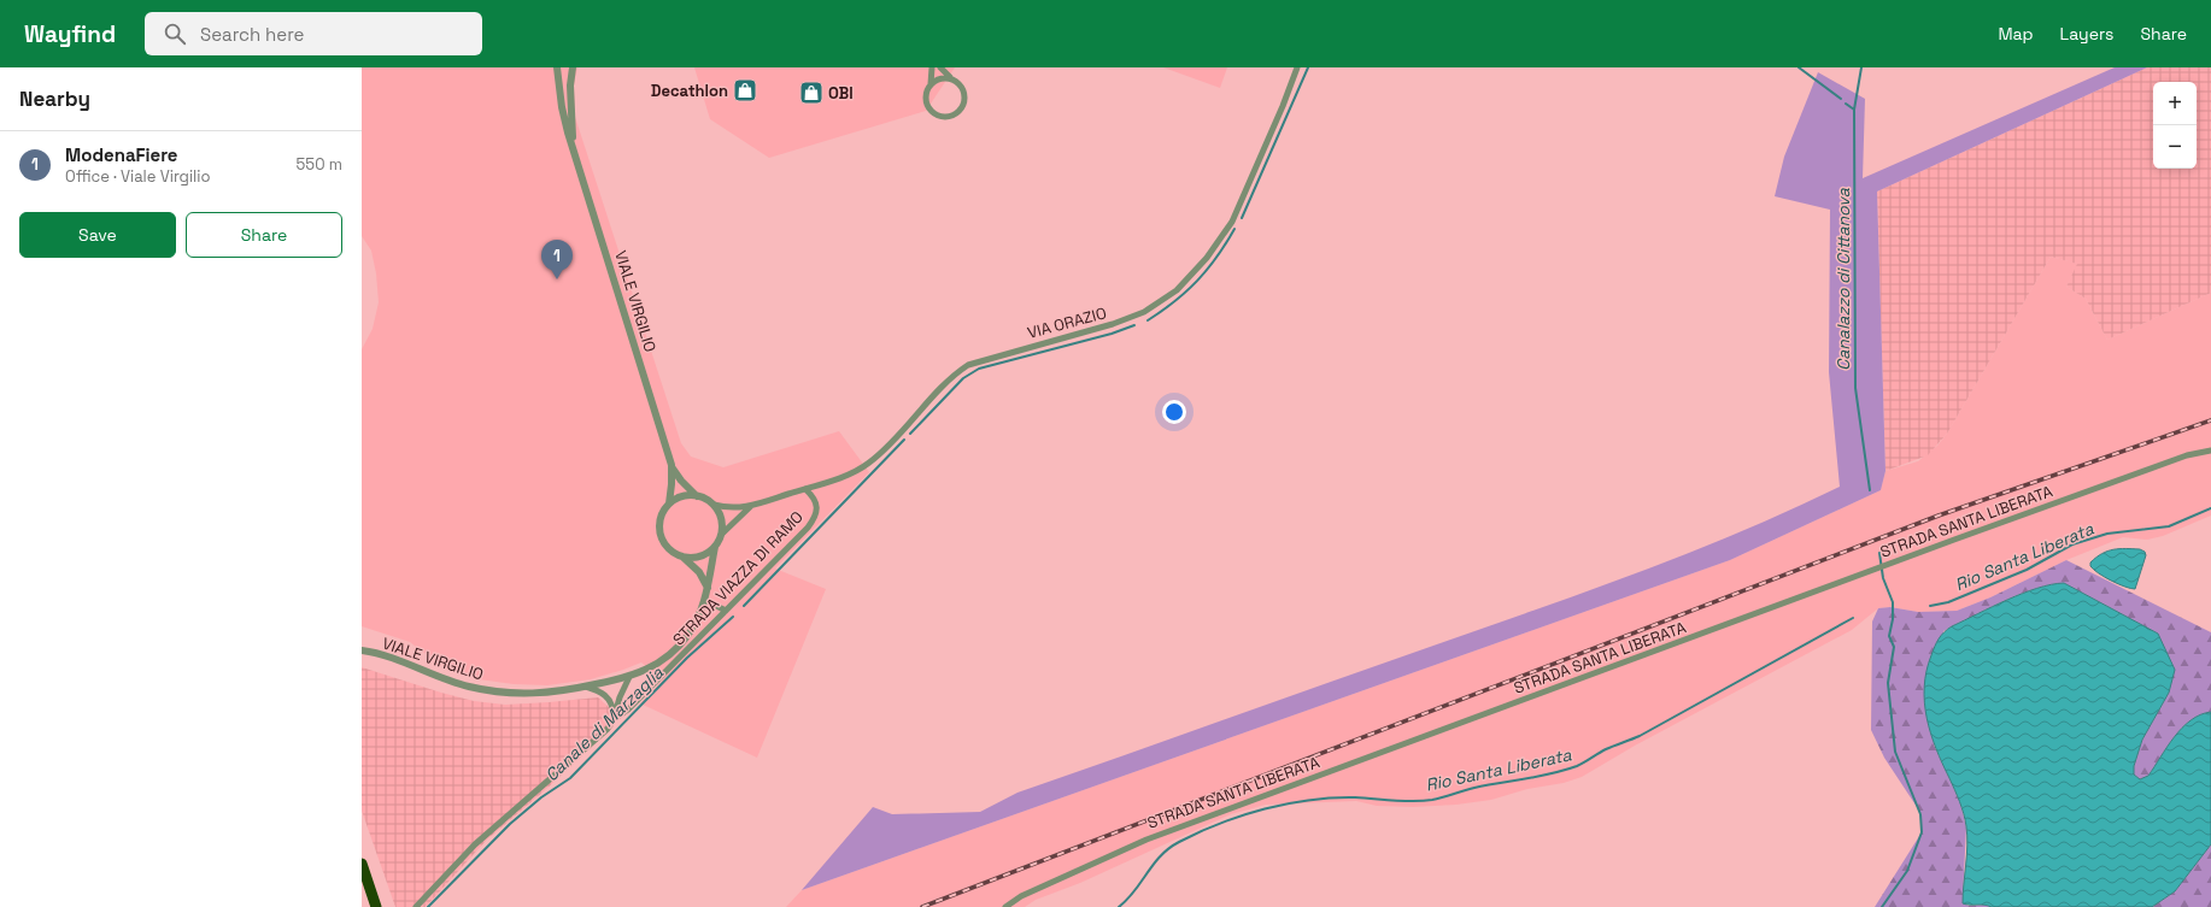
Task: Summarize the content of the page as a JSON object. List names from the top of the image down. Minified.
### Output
{"streets":{"street":["VIALE VIRGILIO","VIA ORAZIO","STRADA SANTA LIBERATA","STRADA VIAZZA DI RAMO"]},"crossings":[["VIALE VIRGILIO","VIA ORAZIO"],["VIALE VIRGILIO","STRADA VIAZZA DI RAMO"],["VIA ORAZIO","STRADA VIAZZA DI RAMO"]],"water":["Canalazzo di Cittanova","Rio Santa Liberata","Canale di Marzaglia"],"places":{"shop":["Decathlon","OBI"]},"page":{"header":"Wayfind","search":"Search here","nav":["Map","Layers","Share"],"heading":"Nearby","map_buttons":["+","−"],"list":[{"mark":"1","name":"ModenaFiere","note":"Office · Viale Virgilio","value":"550 m"}],"buttons":["Save","Share"],"pins":"1"}}
